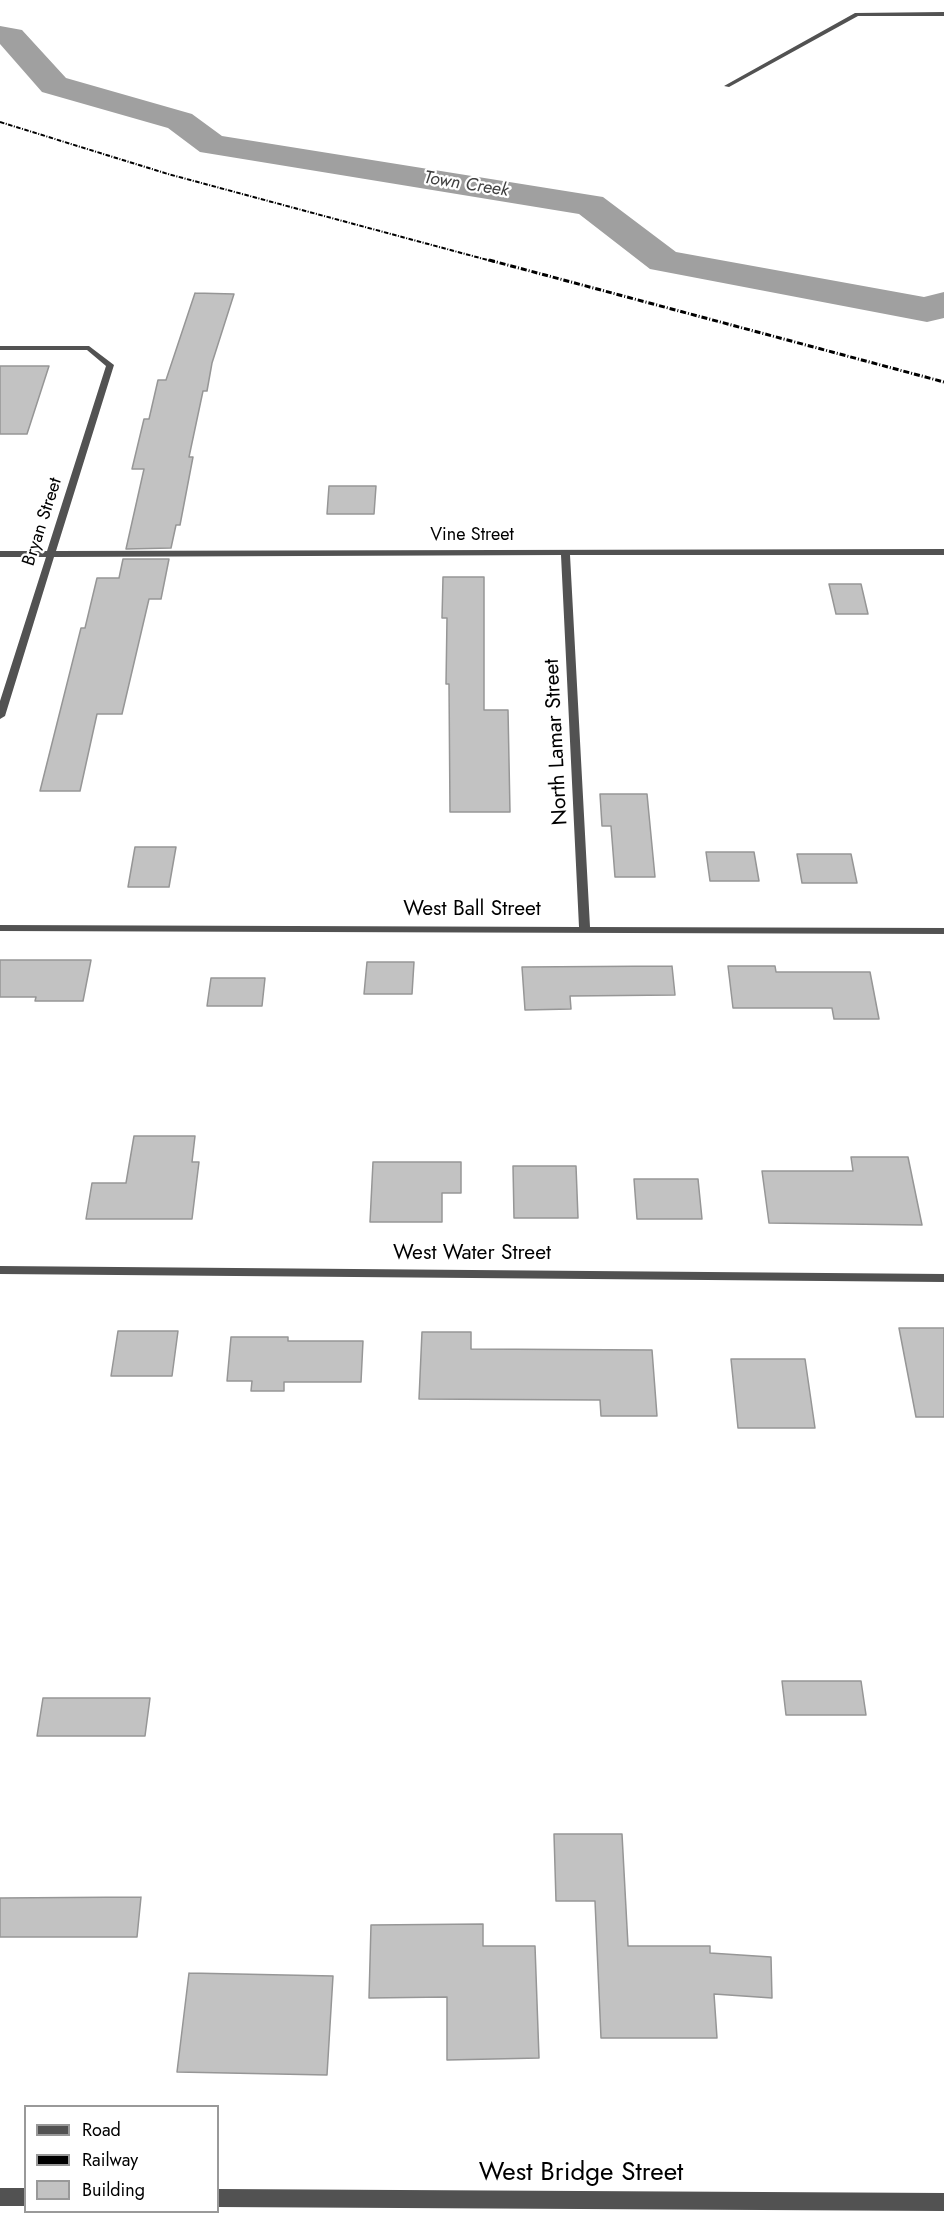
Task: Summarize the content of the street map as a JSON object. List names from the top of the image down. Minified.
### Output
{"streets":{"street":["Bryan Street","Vine Street","North Lamar Street","West Ball Street","West Water Street","West Bridge Street"]},"crossings":[["Bryan Street","Vine Street"],["Vine Street","North Lamar Street"],["North Lamar Street","West Ball Street"]],"water":["Town Creek"],"legend":["Road","Railway","Building"]}
